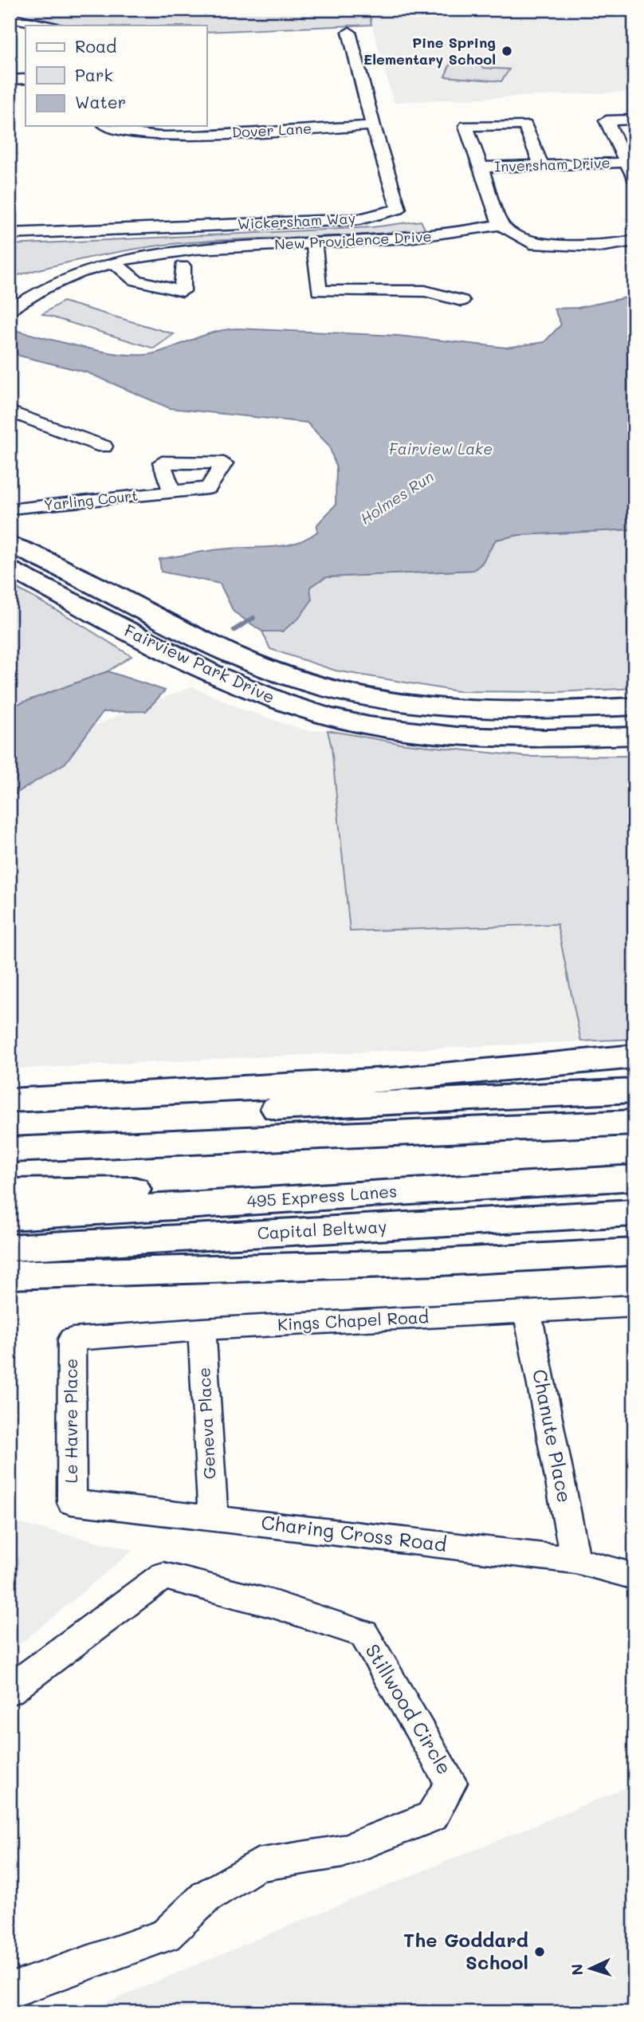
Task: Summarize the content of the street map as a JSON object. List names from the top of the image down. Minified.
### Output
{"streets":{"main road":["Fairview Park Drive","495 Express Lanes","Capital Beltway"],"street":["Dover Lane","Inversham Drive","Wickersham Way","New Providence Drive","Yarling Court","Kings Chapel Road","Le Havre Place","Geneva Place","Chanute Place","Charing Cross Road","Stillwood Circle"]},"crossings":[["Dover Lane","Wickersham Way"],["Kings Chapel Road","Le Havre Place"],["Kings Chapel Road","Geneva Place"],["Kings Chapel Road","Chanute Place"],["Le Havre Place","Charing Cross Road"],["Geneva Place","Charing Cross Road"],["Chanute Place","Charing Cross Road"]],"water":["Fairview Lake","Holmes Run"],"places":["Pine Spring Elementary School","The Goddard School"],"legend":["Road","Park","Water"],"north":"left"}
